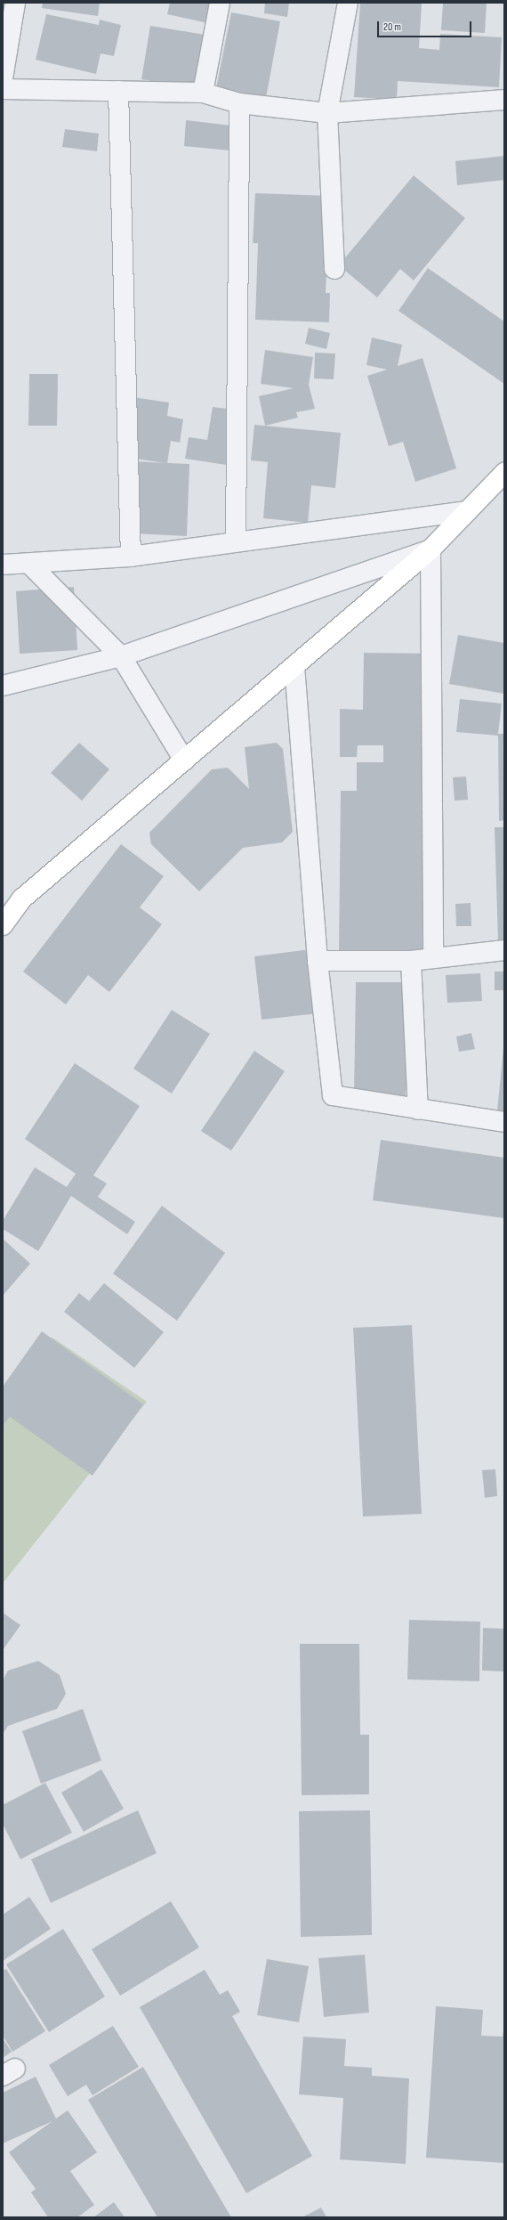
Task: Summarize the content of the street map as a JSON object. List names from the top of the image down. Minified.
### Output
{"scale_bar":"20 m"}
